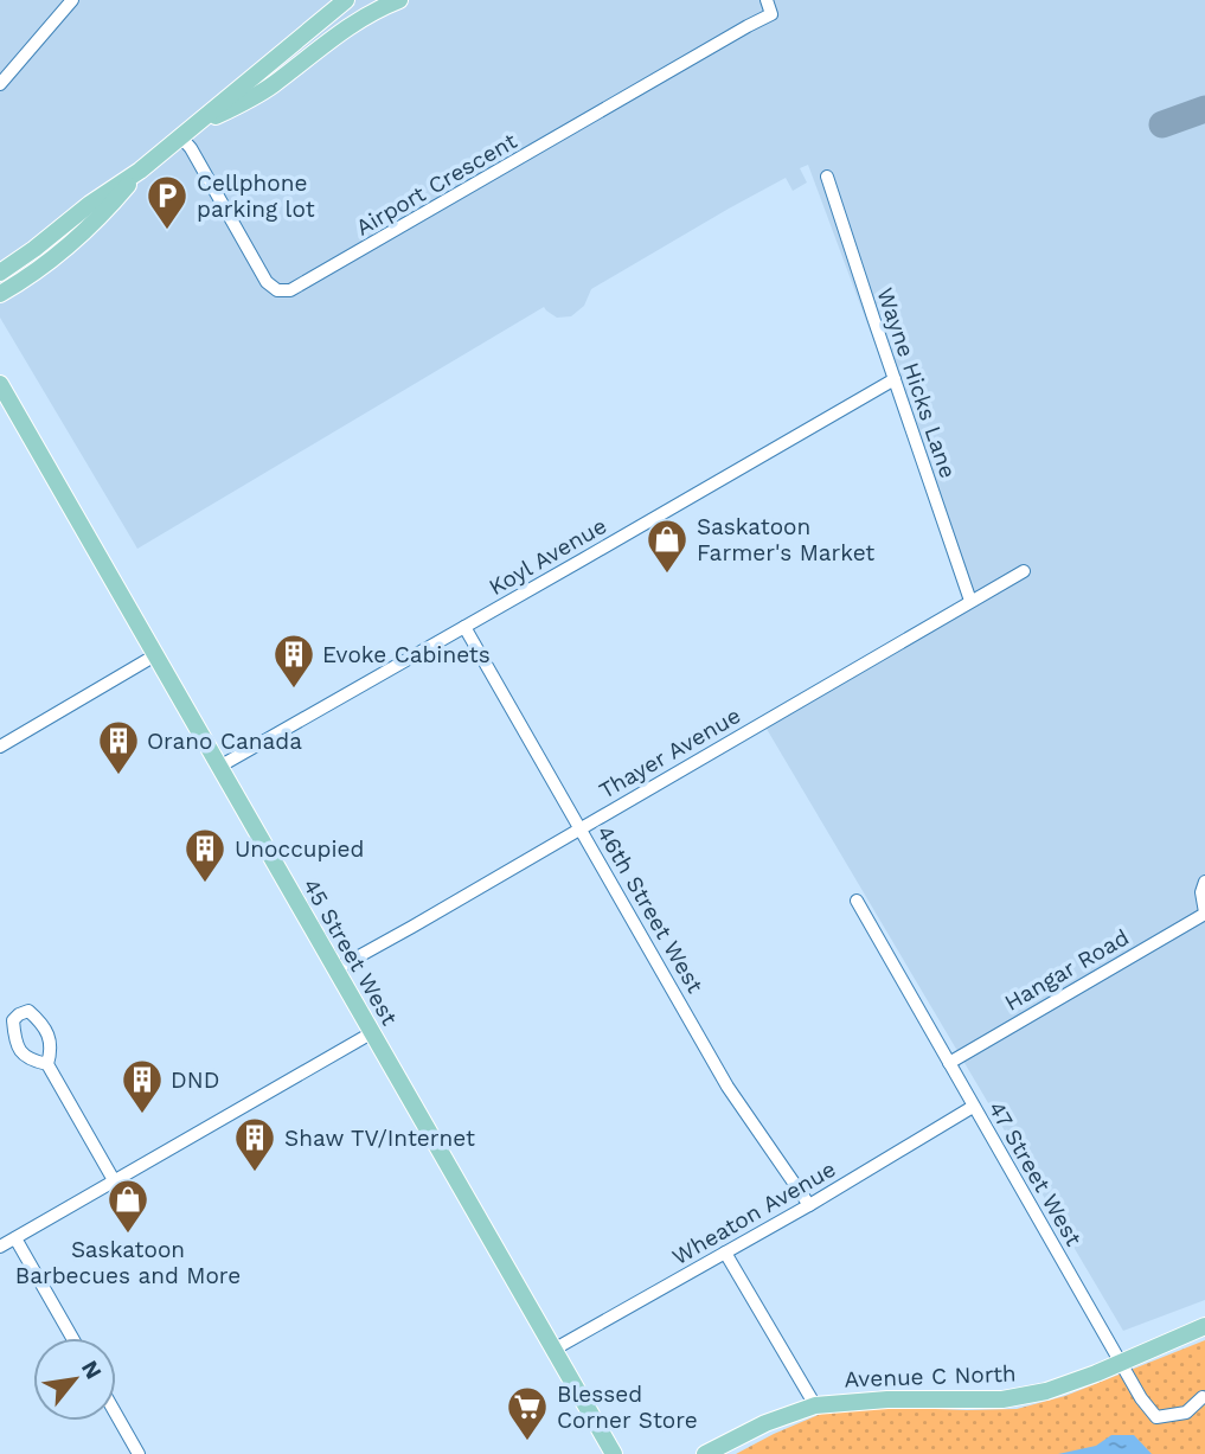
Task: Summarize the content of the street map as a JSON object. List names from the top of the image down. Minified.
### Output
{"streets":{"main road":["45 Street West","Avenue C North"],"street":["Airport Crescent","Wayne Hicks Lane","Koyl Avenue","Thayer Avenue","46th Street West","Hangar Road","47 Street West","Wheaton Avenue"]},"crossings":[["Wayne Hicks Lane","Koyl Avenue"],["Wayne Hicks Lane","Thayer Avenue"],["Koyl Avenue","46th Street West"],["Koyl Avenue","45 Street West"],["Thayer Avenue","46th Street West"],["Thayer Avenue","45 Street West"],["46th Street West","Wheaton Avenue"],["45 Street West","Wheaton Avenue"],["Hangar Road","47 Street West"],["47 Street West","Wheaton Avenue"],["47 Street West","Avenue C North"]],"places":{"parking":["Cellphone parking lot"],"shop":["Saskatoon Farmer's Market","Saskatoon Barbecues and More"],"building":["Evoke Cabinets","Orano Canada","Unoccupied","DND","Shaw TV/Internet"],"supermarket":["Blessed Corner Store"]},"north":"top right"}
